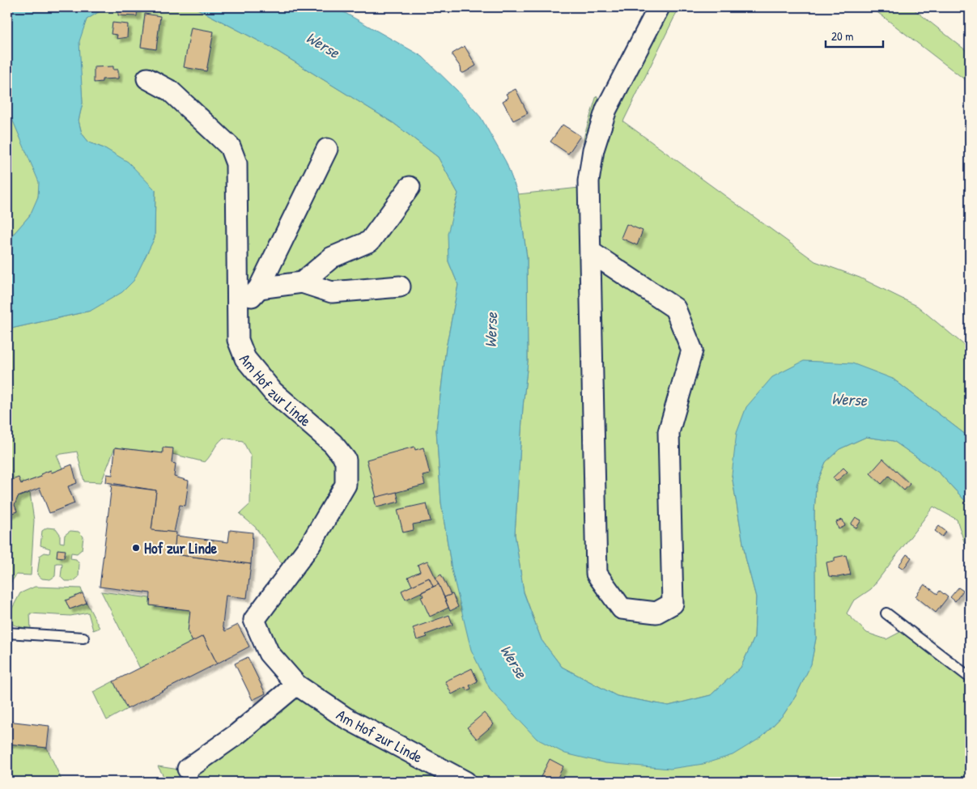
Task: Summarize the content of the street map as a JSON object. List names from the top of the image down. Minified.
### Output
{"streets":{"street":["Am Hof zur Linde"]},"water":["Werse"],"places":["Hof zur Linde"],"scale_bar":"20 m"}
